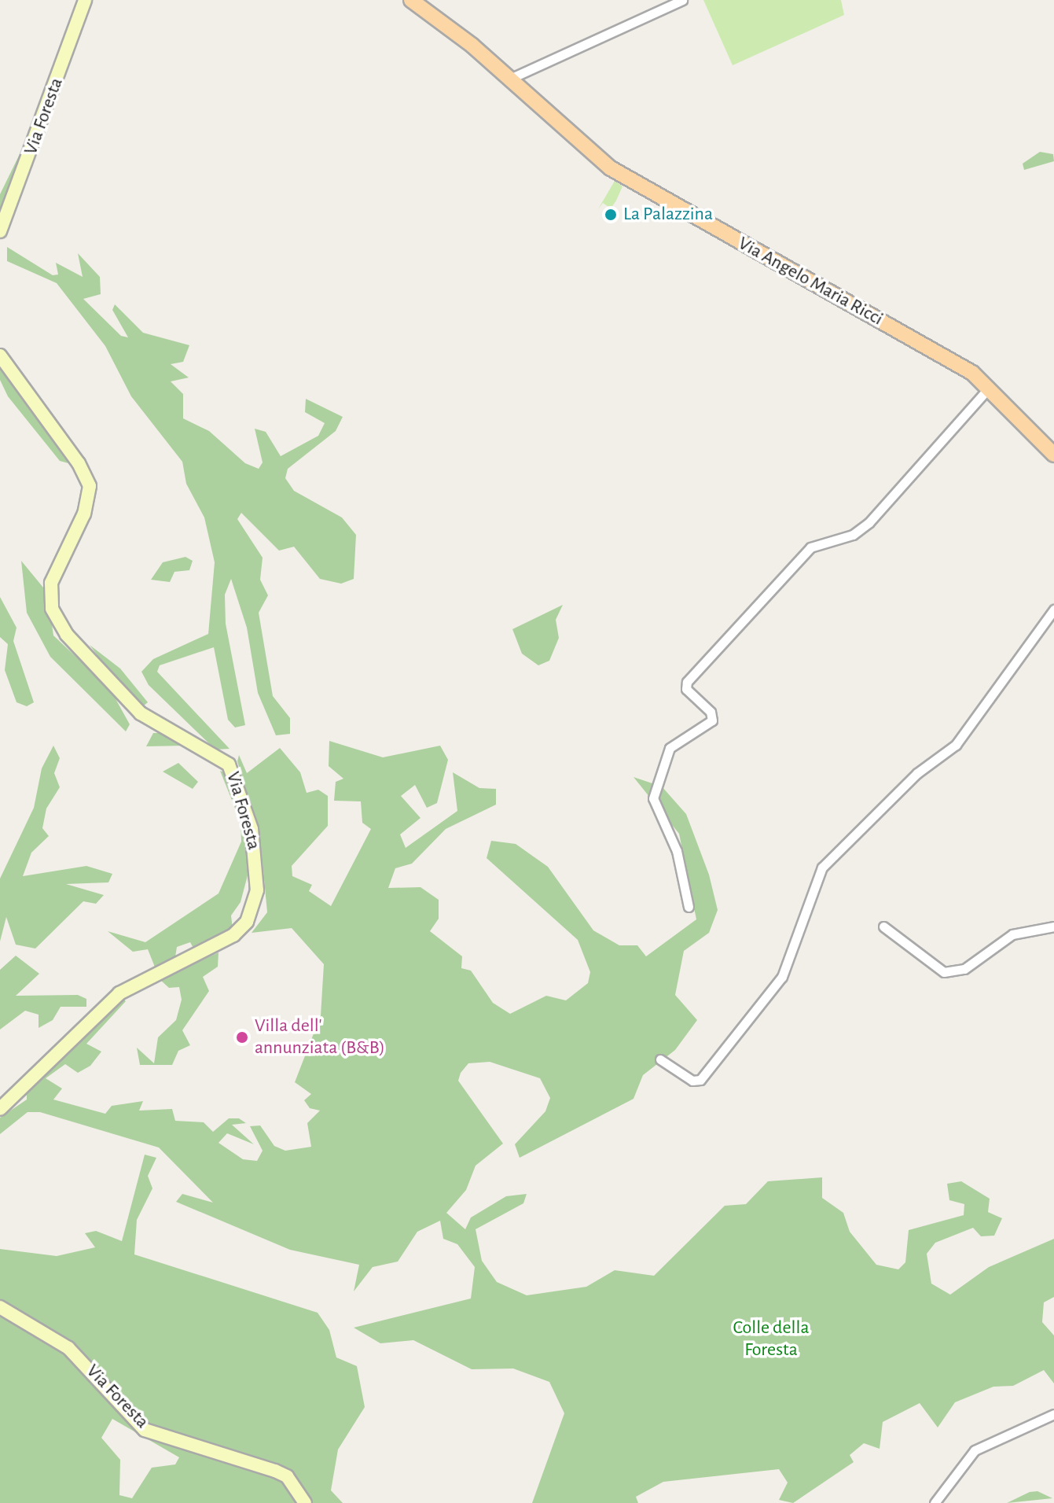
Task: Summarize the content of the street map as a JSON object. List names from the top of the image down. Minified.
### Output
{"streets":{"main road":["Via Foresta","Via Angelo Maria Ricci"]},"parks":["Colle della Foresta"],"places":["La Palazzina","Villa dell' annunziata (B&B)"]}
